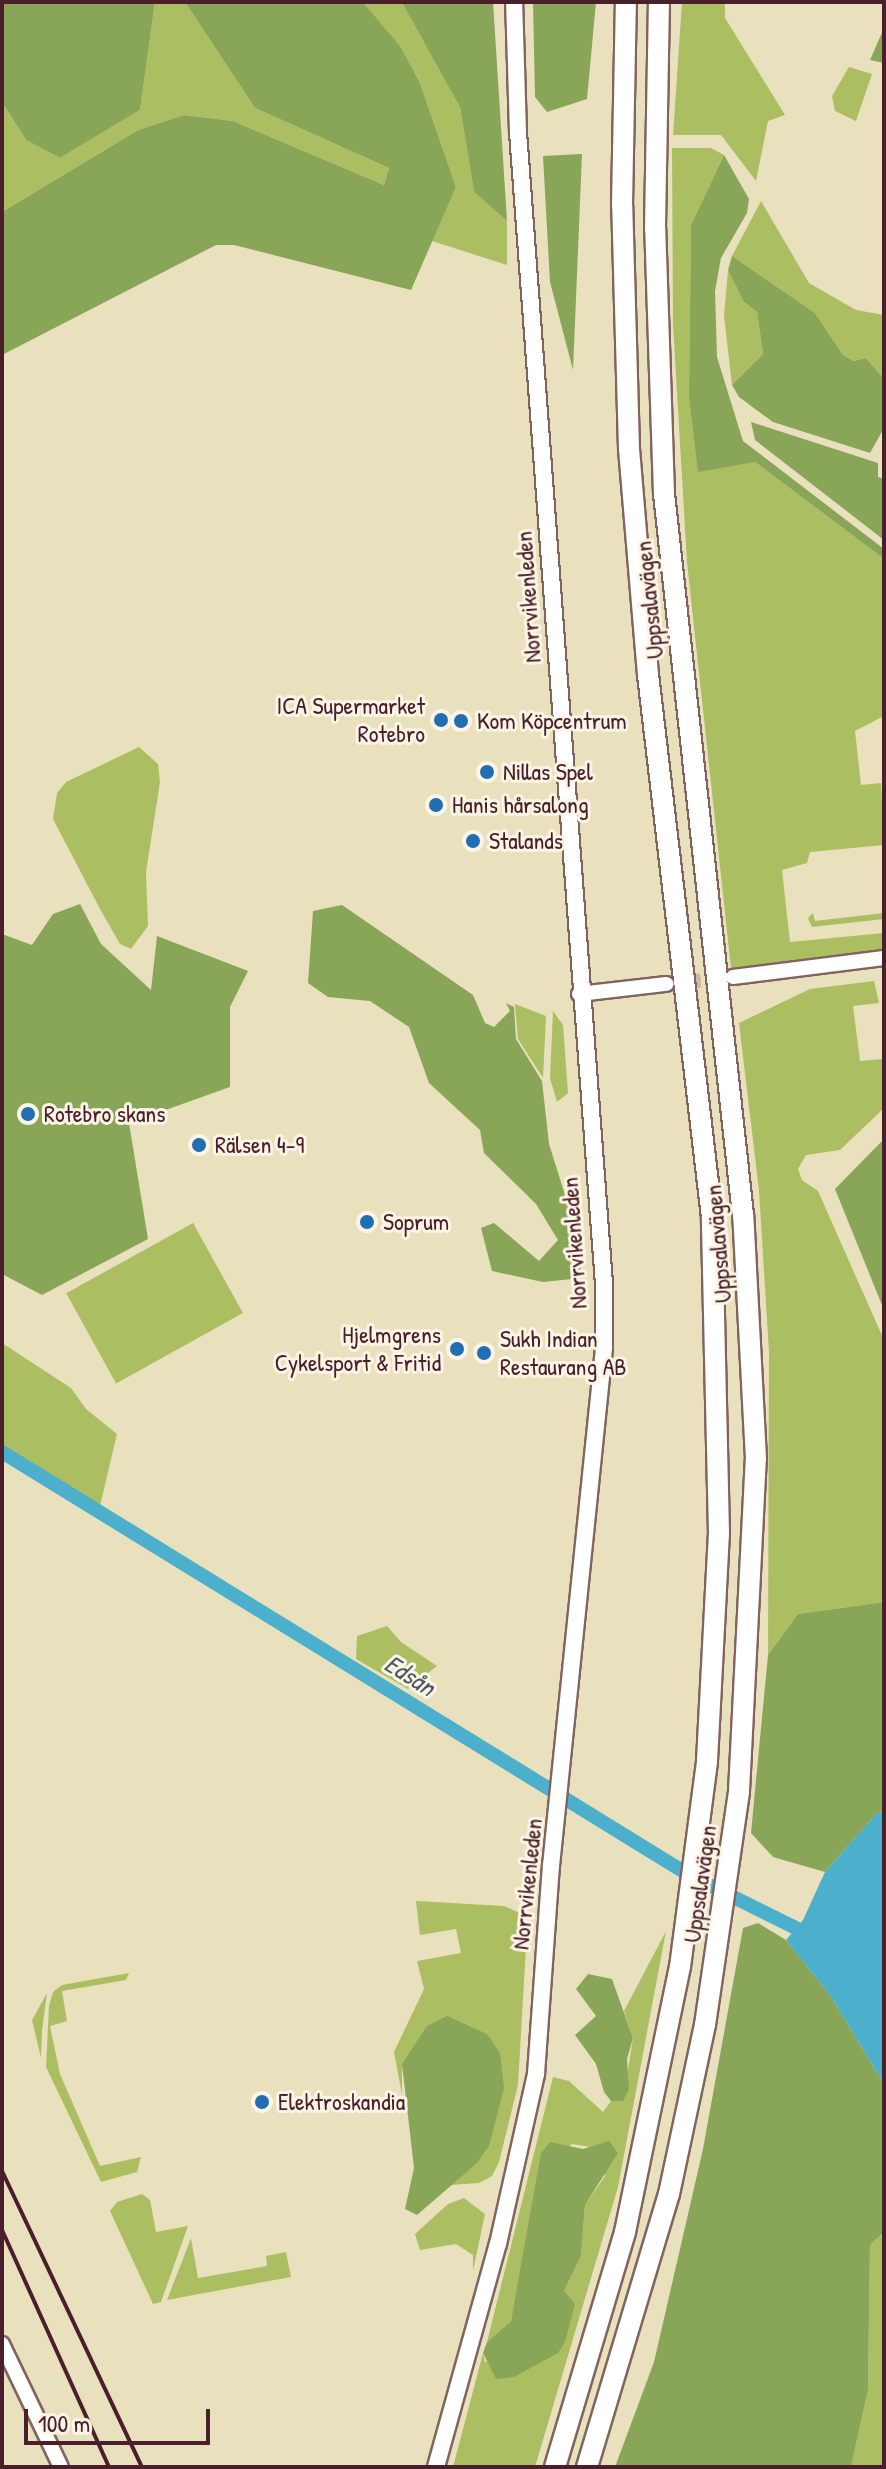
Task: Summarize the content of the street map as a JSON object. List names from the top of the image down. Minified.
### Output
{"streets":{"highway":["Uppsalavägen"],"main road":["Norrvikenleden"]},"water":["Edsån"],"places":["ICA Supermarket Rotebro","Kom Köpcentrum","Nillas Spel","Hanis hårsalong","Stalands","Rotebro skans","Rälsen 4-9","Soprum","Hjelmgrens Cykelsport & Fritid","Sukh Indian Restaurang AB","Elektroskandia"],"scale_bar":"100 m"}
